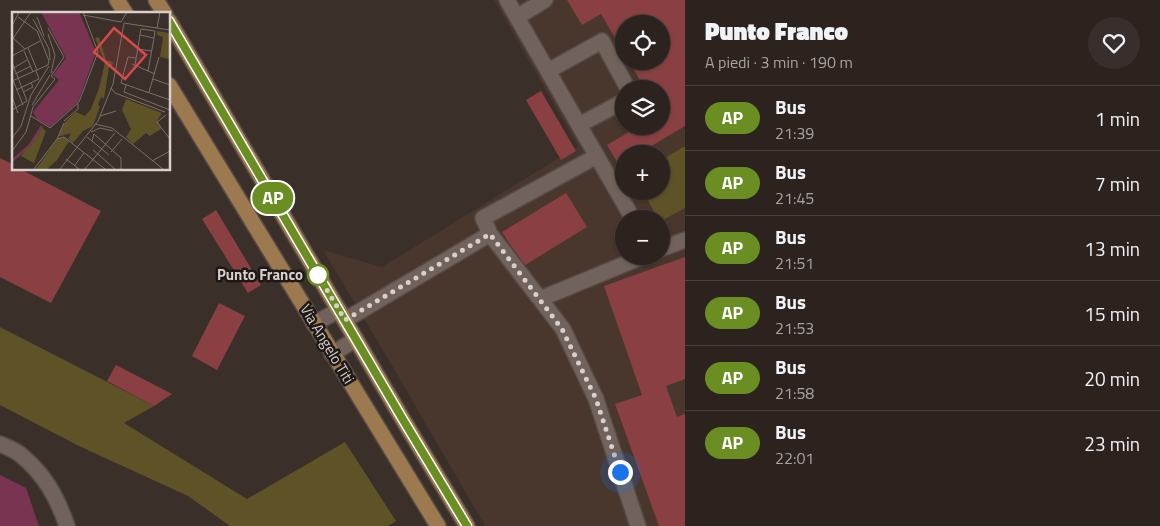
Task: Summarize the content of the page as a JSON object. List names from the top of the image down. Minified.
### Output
{"streets":{"main road":["Via Angelo Titi"]},"places":["Punto Franco"],"lines":["bus line AP"],"page":{"on_map":"AP","heading":["Punto Franco","A piedi · 3 min · 190 m"],"map_buttons":["+","−"],"list":[{"mark":"AP","name":"Bus","note":"21:39","value":"1 min"},{"mark":"AP","name":"Bus","note":"21:45","value":"7 min"},{"mark":"AP","name":"Bus","note":"21:51","value":"13 min"},{"mark":"AP","name":"Bus","note":"21:53","value":"15 min"},{"mark":"AP","name":"Bus","note":"21:58","value":"20 min"},{"mark":"AP","name":"Bus","note":"22:01","value":"23 min"}]}}
